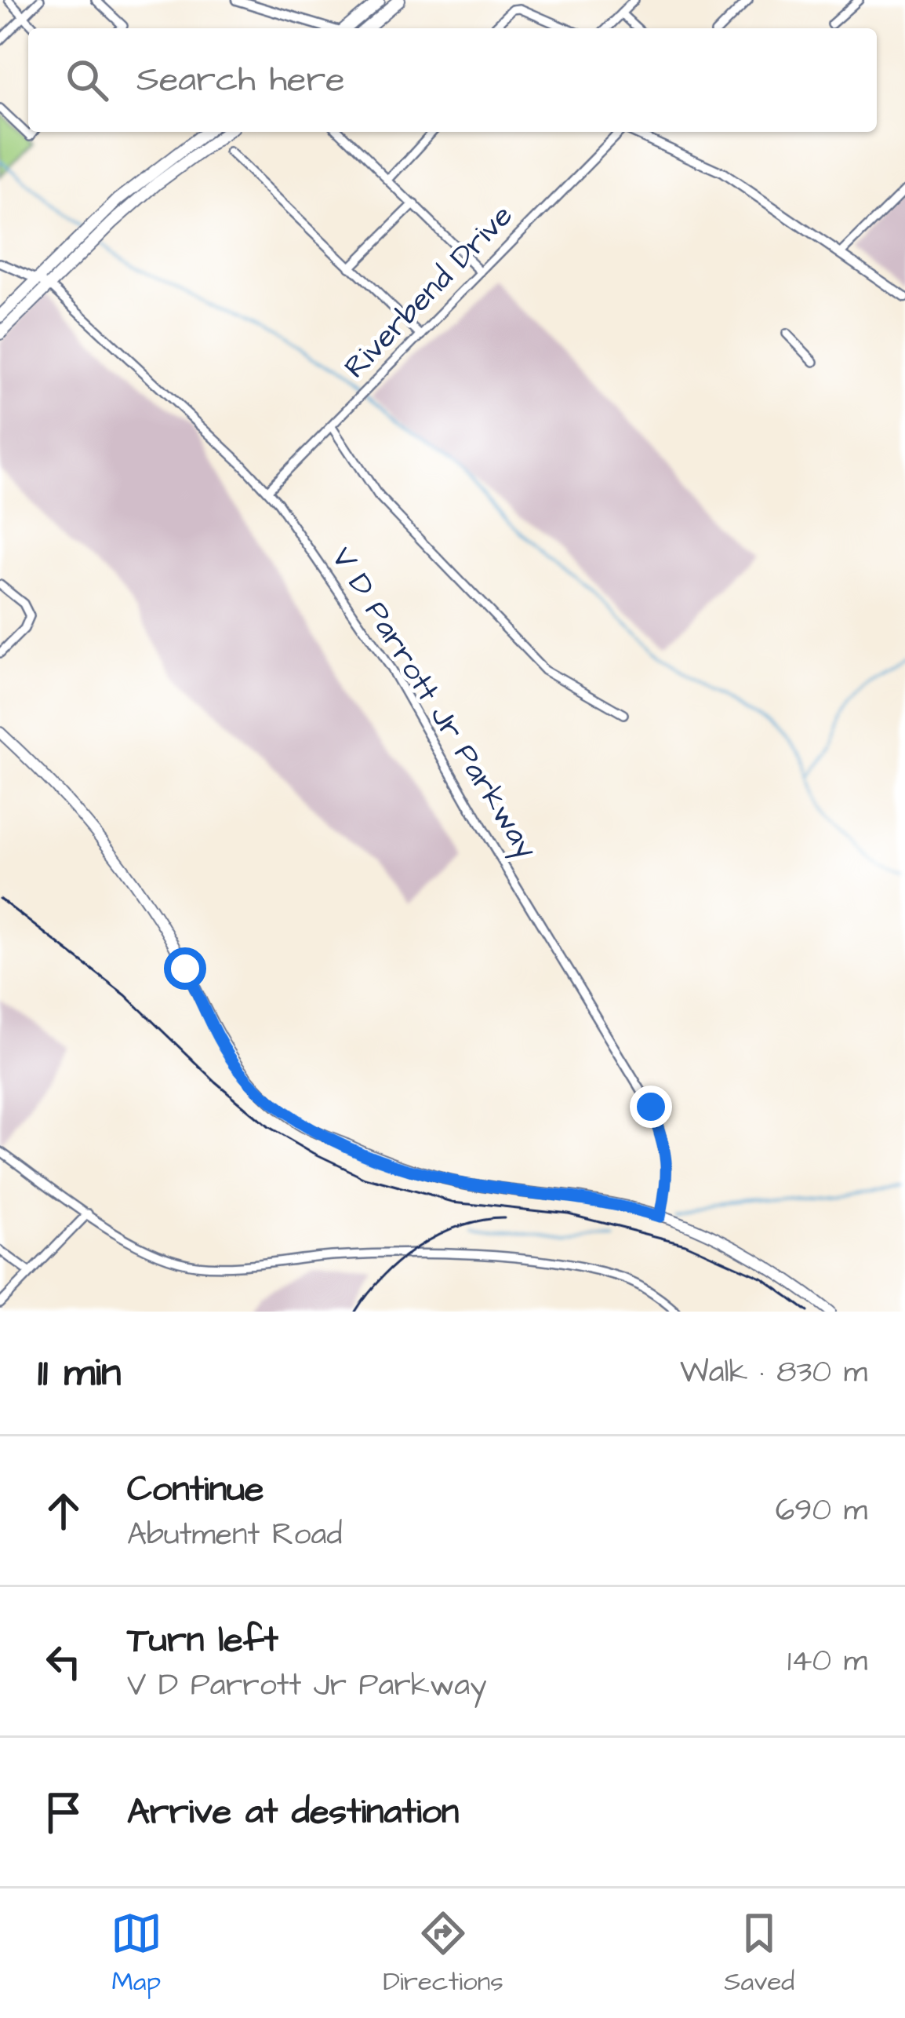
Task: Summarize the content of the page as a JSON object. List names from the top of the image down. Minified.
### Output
{"streets":{"street":["Riverbend Drive","V D Parrott Jr Parkway"]},"crossings":[["Riverbend Drive","V D Parrott Jr Parkway"]],"page":{"search":"Search here","heading":["11 min","Walk · 830 m"],"list":[["Continue","Abutment Road","690 m"],["Turn left","V D Parrott Jr Parkway","140 m"],"Arrive at destination"],"nav":["Map","Directions","Saved"]}}
